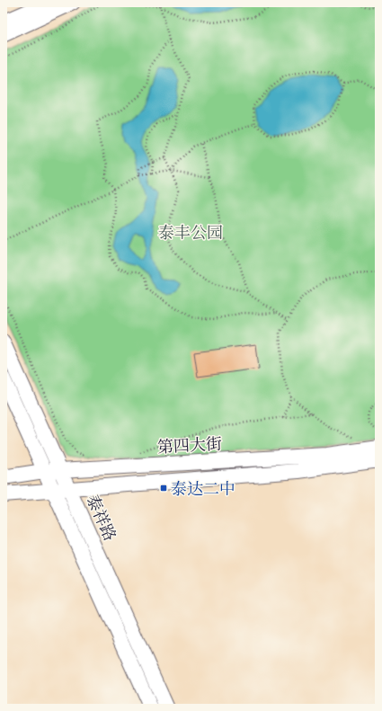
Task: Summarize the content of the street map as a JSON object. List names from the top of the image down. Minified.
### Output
{"streets":{"street":["第四大街","泰祥路"]},"crossings":[["第四大街","泰祥路"]],"parks":["泰丰公园"],"places":{"transit":["泰达二中"]}}
